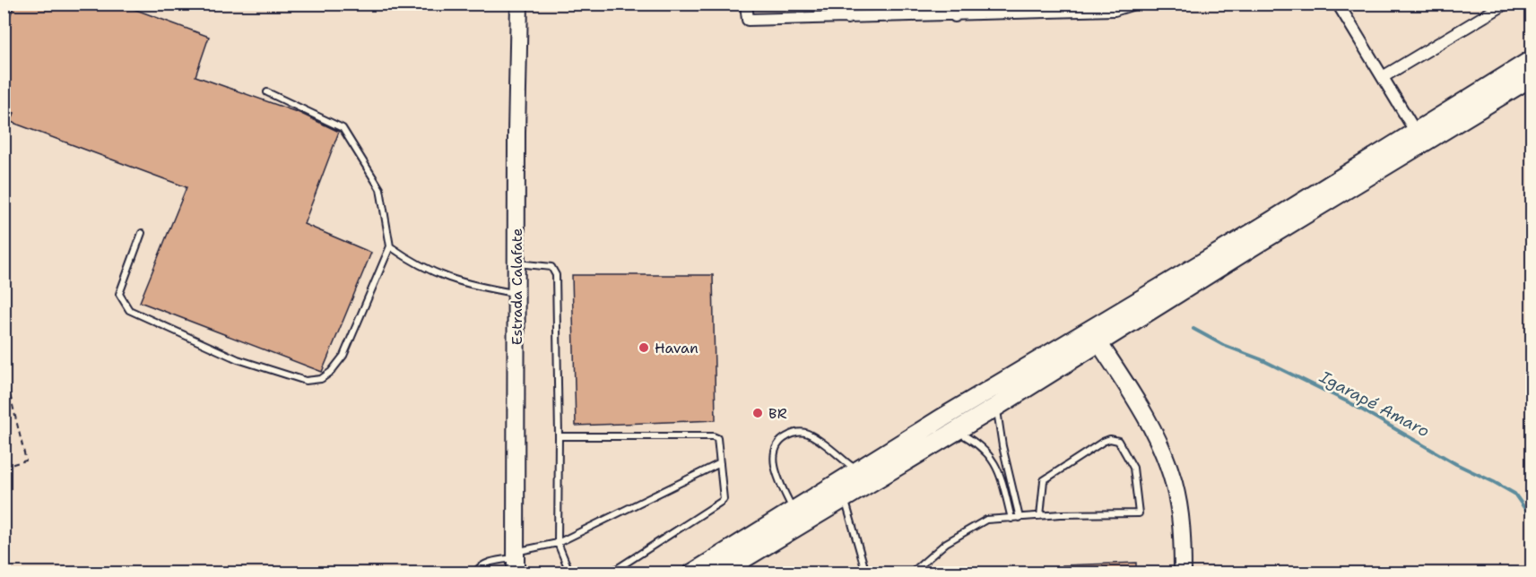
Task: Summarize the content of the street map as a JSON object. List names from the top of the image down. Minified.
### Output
{"streets":{"street":["Estrada Calafate"]},"water":["Igarapé Amaro"],"places":["Havan","BR"]}
